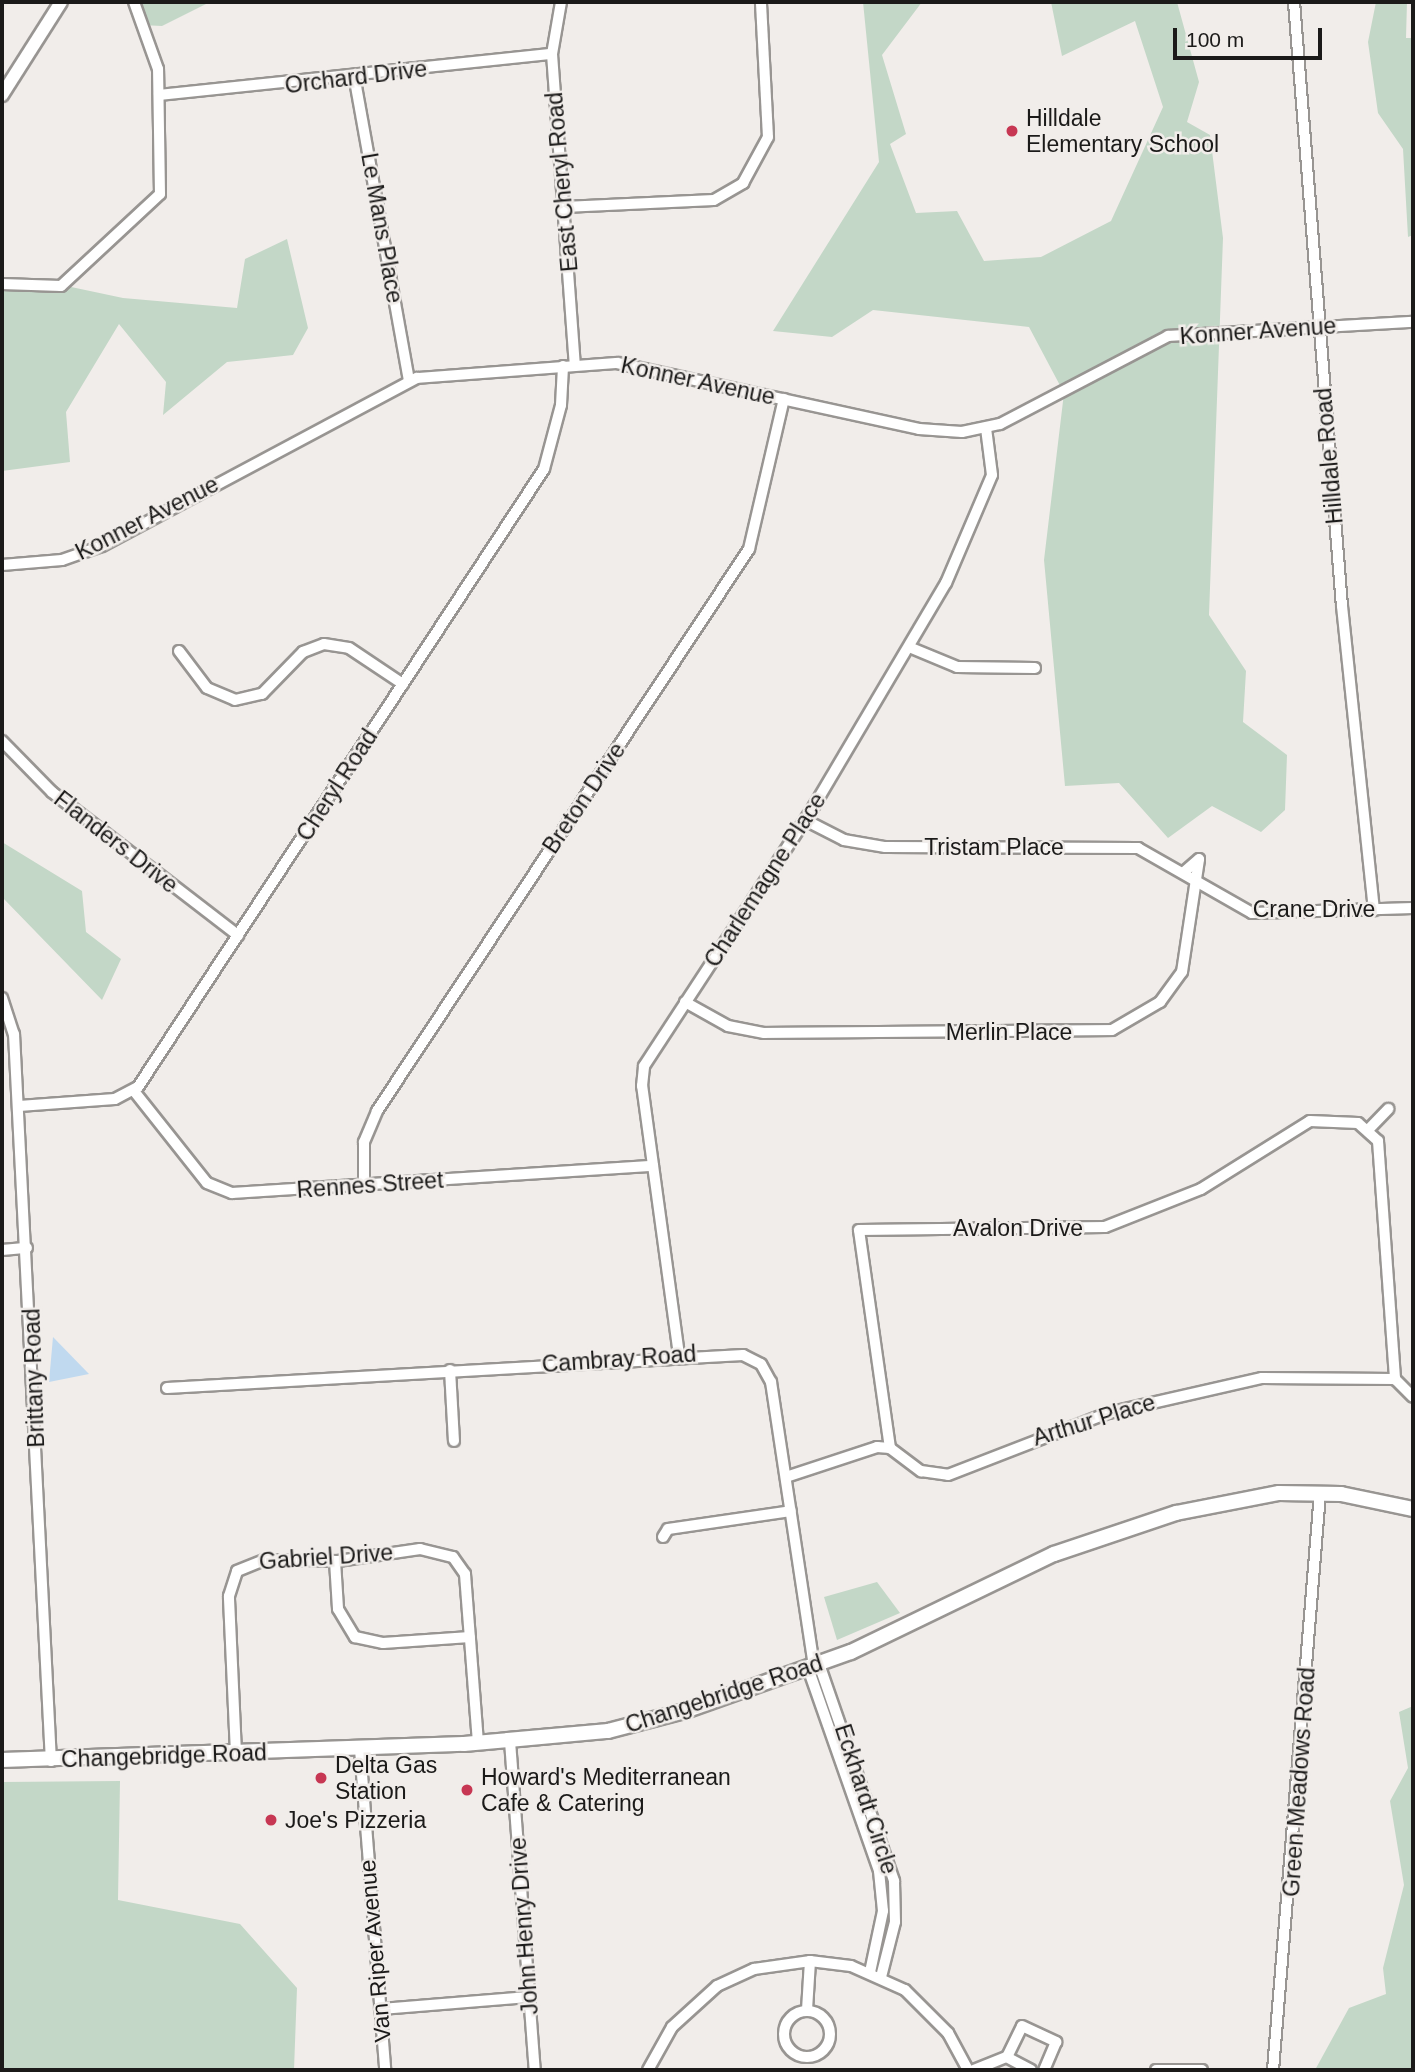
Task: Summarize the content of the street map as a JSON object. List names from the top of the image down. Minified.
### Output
{"streets":{"main road":["Changebridge Road"],"street":["Orchard Drive","East Cheryl Road","Le Mans Place","Konner Avenue","Hilldale Road","Cheryl Road","Breton Drive","Flanders Drive","Tristam Place","Charlemagne Place","Crane Drive","Merlin Place","Rennes Street","Avalon Drive","Cambray Road","Brittany Road","Arthur Place","Gabriel Drive","Green Meadows Road","Eckhardt Circle","John Henry Drive","Van Riper Avenue"]},"crossings":[["Orchard Drive","East Cheryl Road"],["Orchard Drive","Le Mans Place"],["East Cheryl Road","Konner Avenue"],["Le Mans Place","Konner Avenue"],["Konner Avenue","Hilldale Road"],["Konner Avenue","Cheryl Road"],["Konner Avenue","Breton Drive"],["Konner Avenue","Charlemagne Place"],["Hilldale Road","Crane Drive"],["Cheryl Road","Flanders Drive"],["Cheryl Road","Rennes Street"],["Breton Drive","Rennes Street"],["Tristam Place","Charlemagne Place"],["Tristam Place","Crane Drive"],["Charlemagne Place","Merlin Place"],["Charlemagne Place","Rennes Street"],["Charlemagne Place","Cambray Road"],["Crane Drive","Merlin Place"],["Avalon Drive","Arthur Place"],["Cambray Road","Changebridge Road"],["Cambray Road","Eckhardt Circle"],["Brittany Road","Changebridge Road"],["Gabriel Drive","Changebridge Road"],["Changebridge Road","Green Meadows Road"],["Changebridge Road","Eckhardt Circle"],["Changebridge Road","John Henry Drive"],["Changebridge Road","Van Riper Avenue"]],"places":["Hilldale Elementary School","Delta Gas Station","Howard's Mediterranean Cafe & Catering","Joe's Pizzeria"],"scale_bar":"100 m"}
